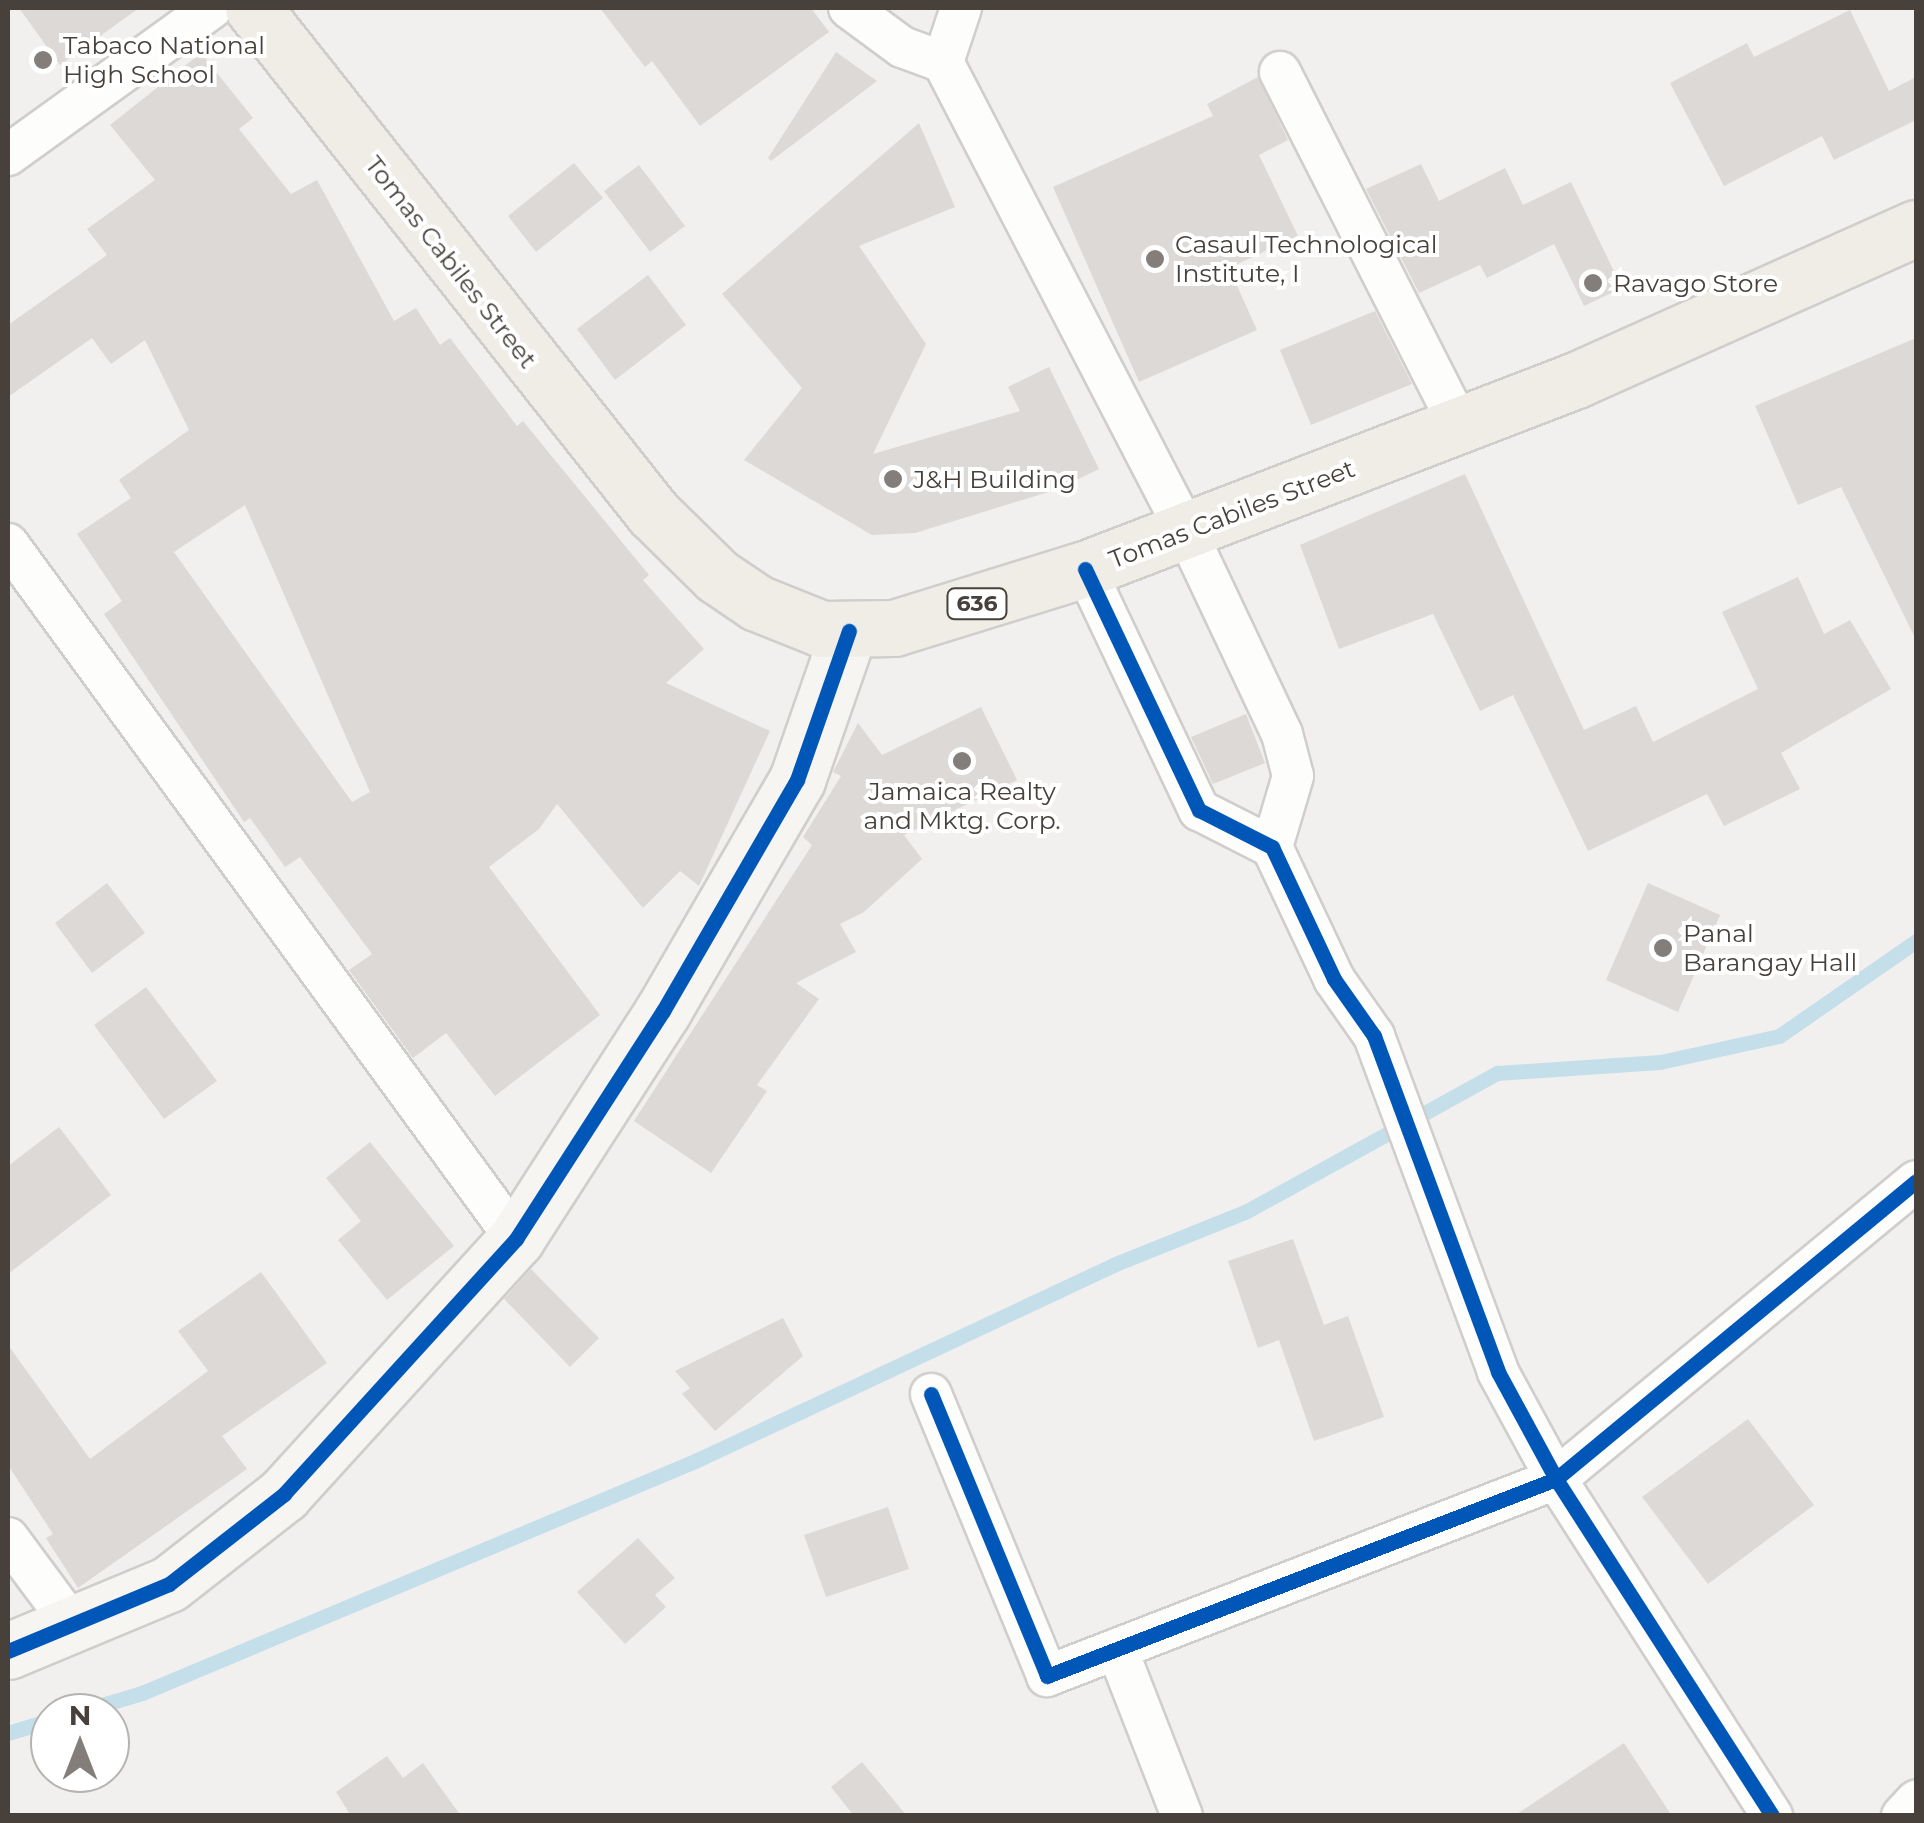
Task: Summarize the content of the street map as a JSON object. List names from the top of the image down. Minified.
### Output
{"streets":{"main road":["Tomas Cabiles Street","636"]},"places":["Tabaco National High School","Casaul Technological Institute, I","Ravago Store","J&H Building","Jamaica Realty and Mktg. Corp.","Panal Barangay Hall"],"north":"top"}
